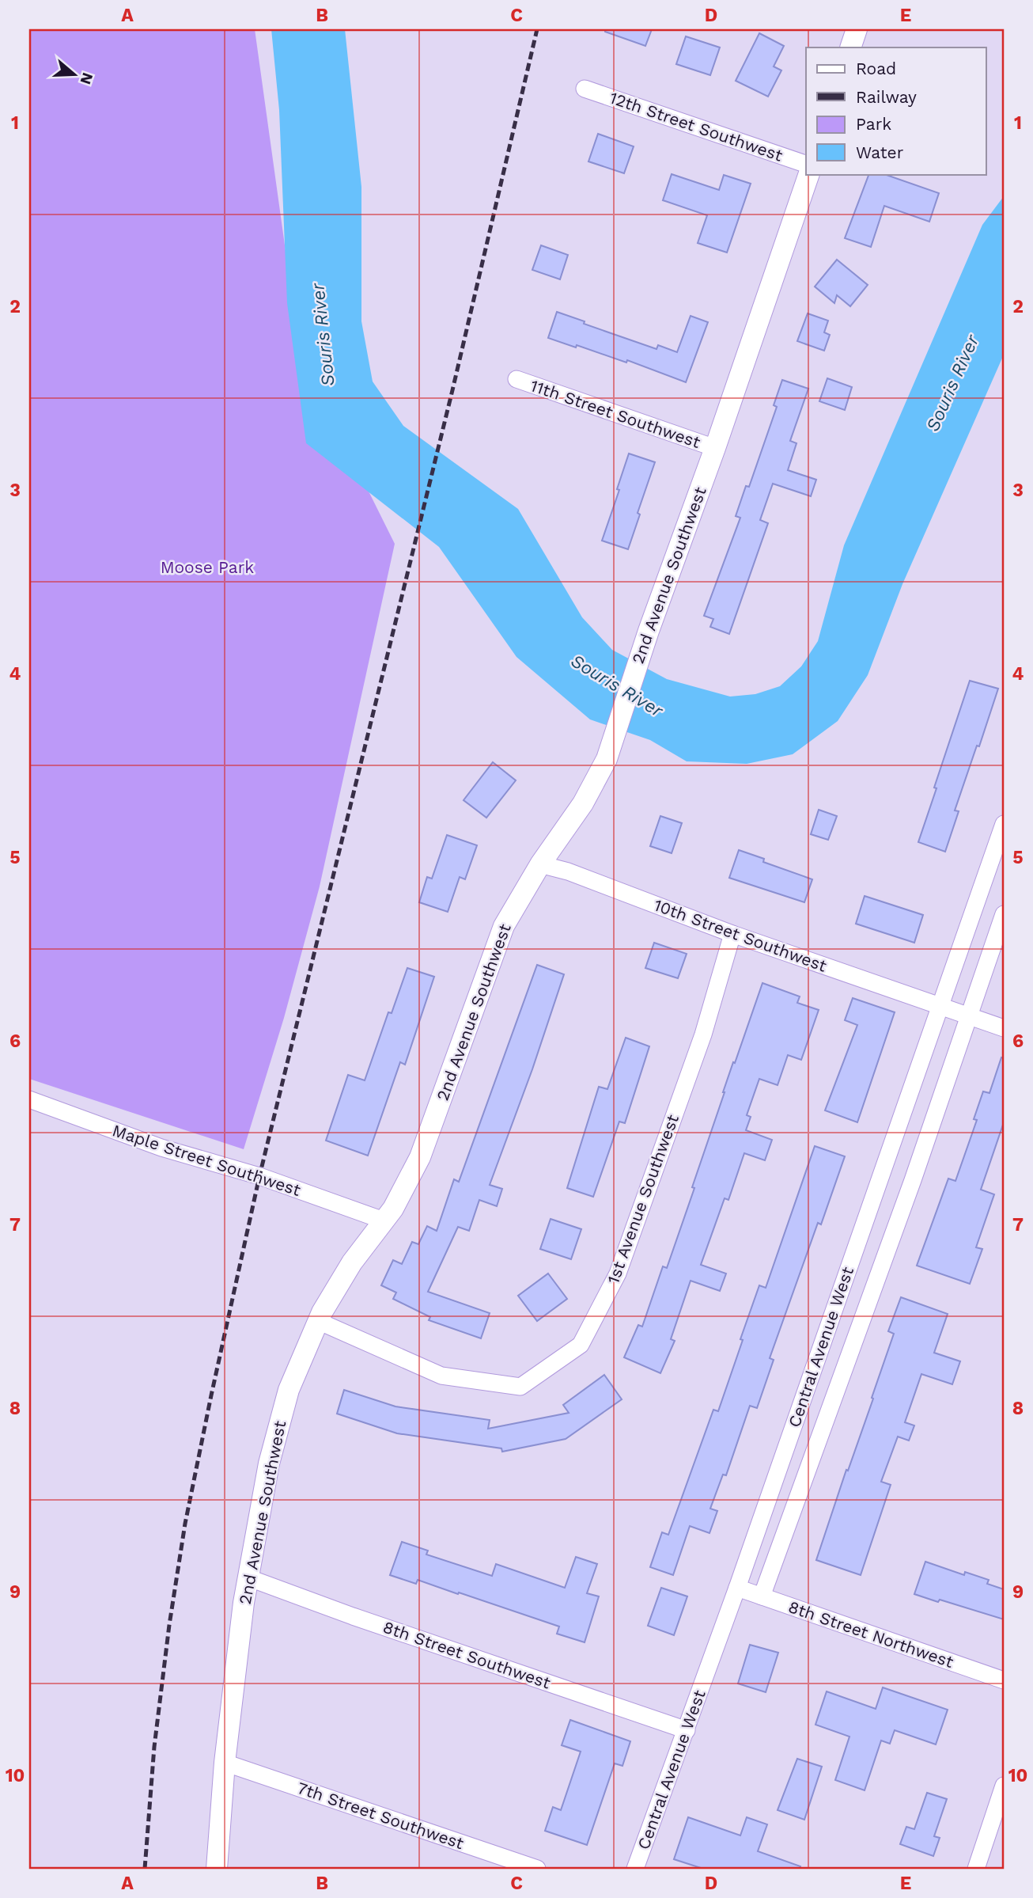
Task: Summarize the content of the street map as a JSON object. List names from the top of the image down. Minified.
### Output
{"streets":{"street":["12th Street Southwest","11th Street Southwest","2nd Avenue Southwest","10th Street Southwest","Maple Street Southwest","1st Avenue Southwest","Central Avenue West","8th Street Northwest","8th Street Southwest","7th Street Southwest"]},"crossings":[["11th Street Southwest","2nd Avenue Southwest"],["2nd Avenue Southwest","10th Street Southwest"],["2nd Avenue Southwest","Maple Street Southwest"],["2nd Avenue Southwest","1st Avenue Southwest"],["2nd Avenue Southwest","8th Street Southwest"],["2nd Avenue Southwest","7th Street Southwest"],["10th Street Southwest","1st Avenue Southwest"],["10th Street Southwest","Central Avenue West"],["Central Avenue West","8th Street Northwest"],["Central Avenue West","8th Street Southwest"]],"water":["Souris River"],"parks":["Moose Park"],"legend":["Road","Railway","Park","Water"],"north":"right","grid":{"columns":["A","B","C","D","E"],"rows":["1","2","3","4","5","6","7","8","9","10"]}}
